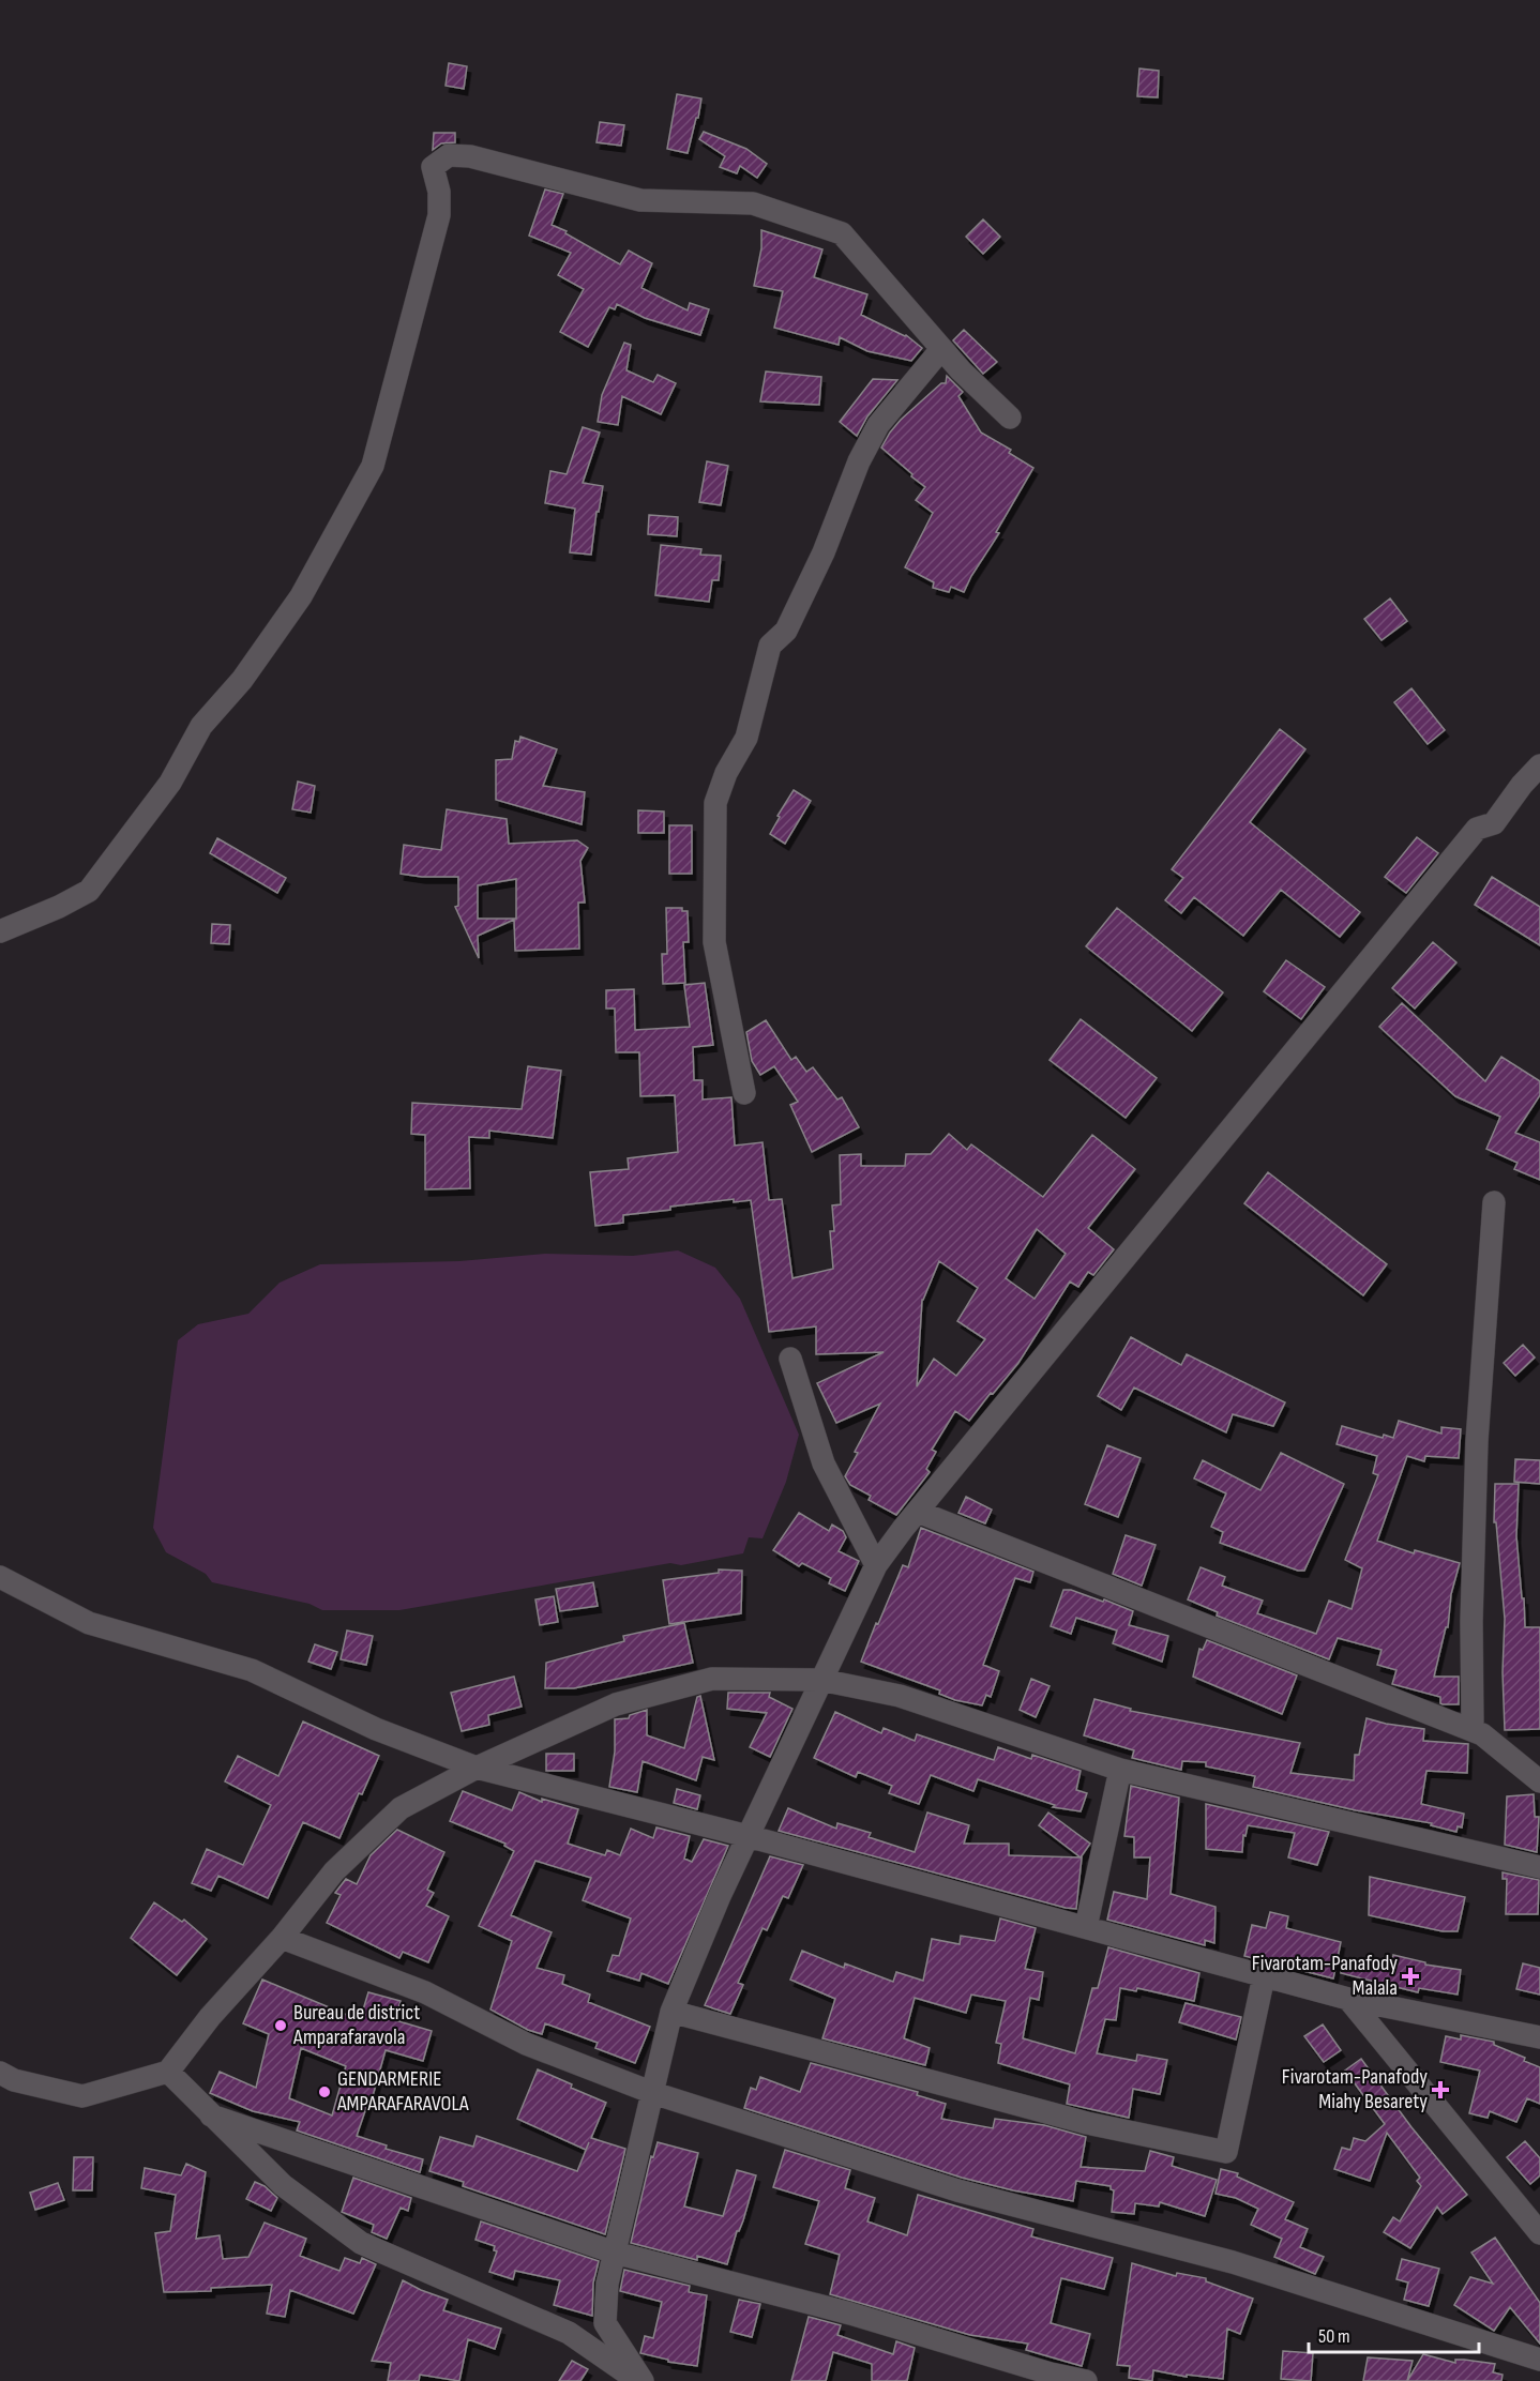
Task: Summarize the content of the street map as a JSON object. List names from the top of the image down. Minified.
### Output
{"places":{"health":["Fivarotam-Panafody Malala","Fivarotam-Panafody Miahy Besarety"],"other":["Bureau de district Amparafaravola","GENDARMERIE AMPARAFARAVOLA"]},"scale_bar":"50 m"}
